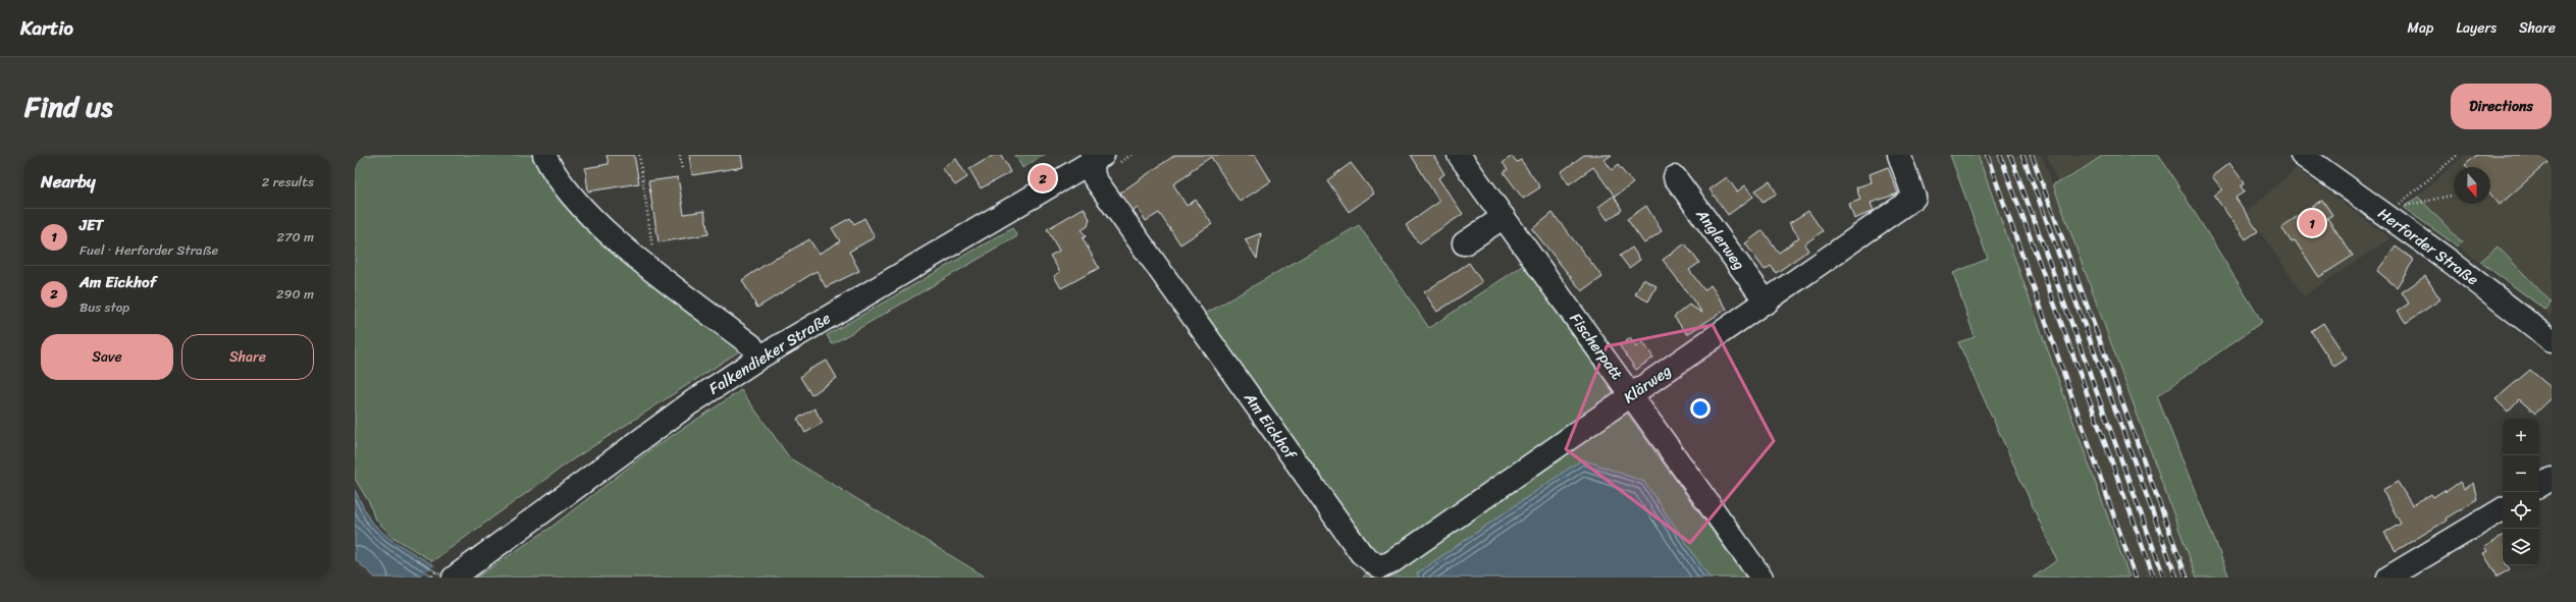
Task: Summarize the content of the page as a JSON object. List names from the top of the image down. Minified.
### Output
{"streets":{"street":["Anglerweg","Herforder Straße","Fischerpatt","Falkendieker Straße","Klärweg","Am Eickhof"]},"crossings":[["Anglerweg","Klärweg"],["Fischerpatt","Klärweg"],["Falkendieker Straße","Am Eickhof"],["Klärweg","Am Eickhof"]],"north":"bottom","page":{"header":"Kartio","nav":["Map","Layers","Share"],"title":"Find us","buttons":["Directions",["Save","Share"]],"heading":["Nearby","2 results"],"pins":["2","1"],"list":[{"mark":"1","name":"JET","note":"Fuel · Herforder Straße","value":"270 m"},{"mark":"2","name":"Am Eickhof","note":"Bus stop","value":"290 m"}],"map_buttons":["+","−"]}}
